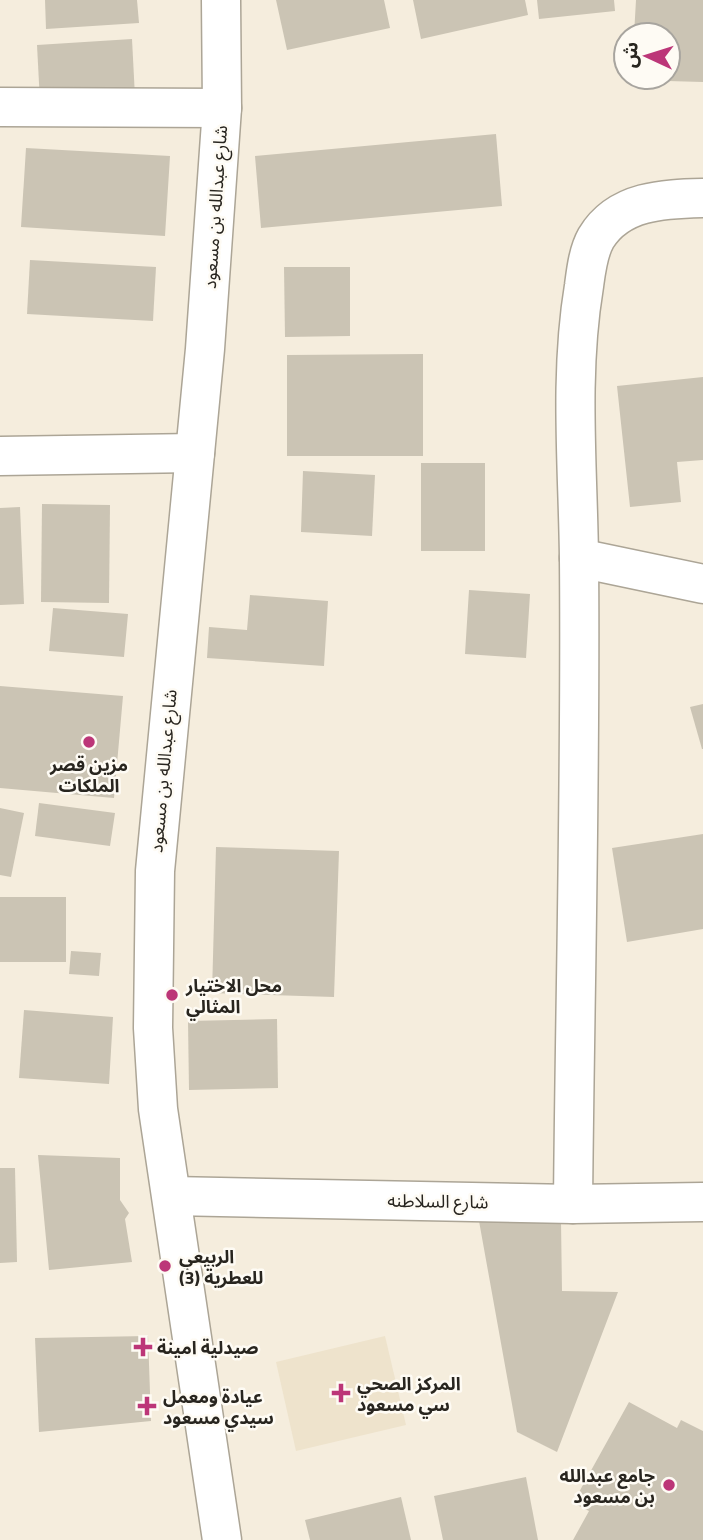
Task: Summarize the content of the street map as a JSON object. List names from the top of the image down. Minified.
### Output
{"streets":{"street":["شارع عبدالله بن مسعود","شارع السلاطنه"]},"crossings":[["شارع عبدالله بن مسعود","شارع السلاطنه"]],"places":{"other":["مزين قصر الملكات","محل الاختيار المثالي","الربيعي (3) للعطرية","جامع عبدالله بن مسعود"],"health":["صيدلية امينة","المركز الصحي سي مسعود","عيادة ومعمل سيدي مسعود"]},"north":"left"}
